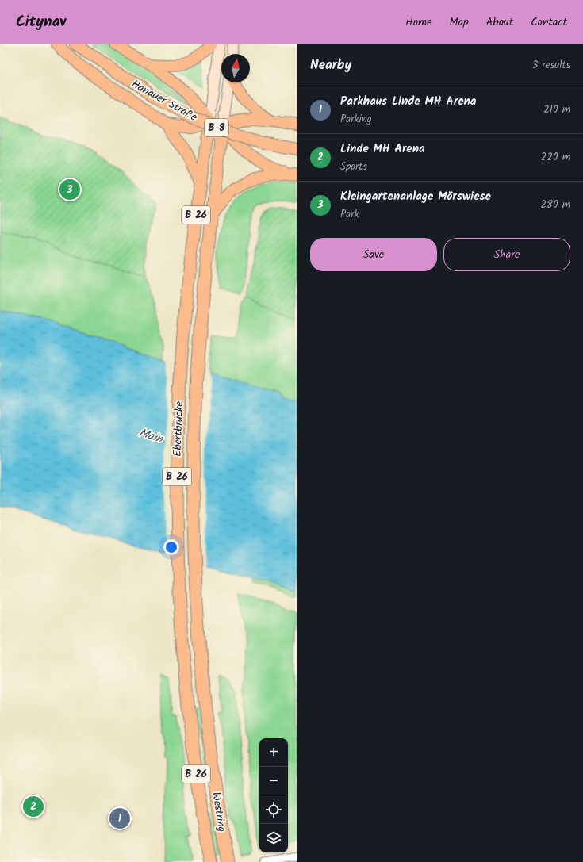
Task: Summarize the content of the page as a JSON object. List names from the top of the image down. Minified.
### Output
{"streets":{"highway":["B 26","Ebertbrücke","Westring"],"main road":["Hanauer Straße","B 8"]},"crossings":[["Ebertbrücke","Westring"]],"water":["Main"],"north":"top","page":{"header":"Citynav","nav":["Home","Map","About","Contact"],"heading":["Nearby","3 results"],"list":[{"mark":"1","name":"Parkhaus Linde MH Arena","note":"Parking","value":"210 m"},{"mark":"2","name":"Linde MH Arena","note":"Sports","value":"220 m"},{"mark":"3","name":"Kleingartenanlage Mörswiese","note":"Park","value":"280 m"}],"pins":["3","2","1"],"buttons":["Save","Share"],"map_buttons":["+","−"]}}
